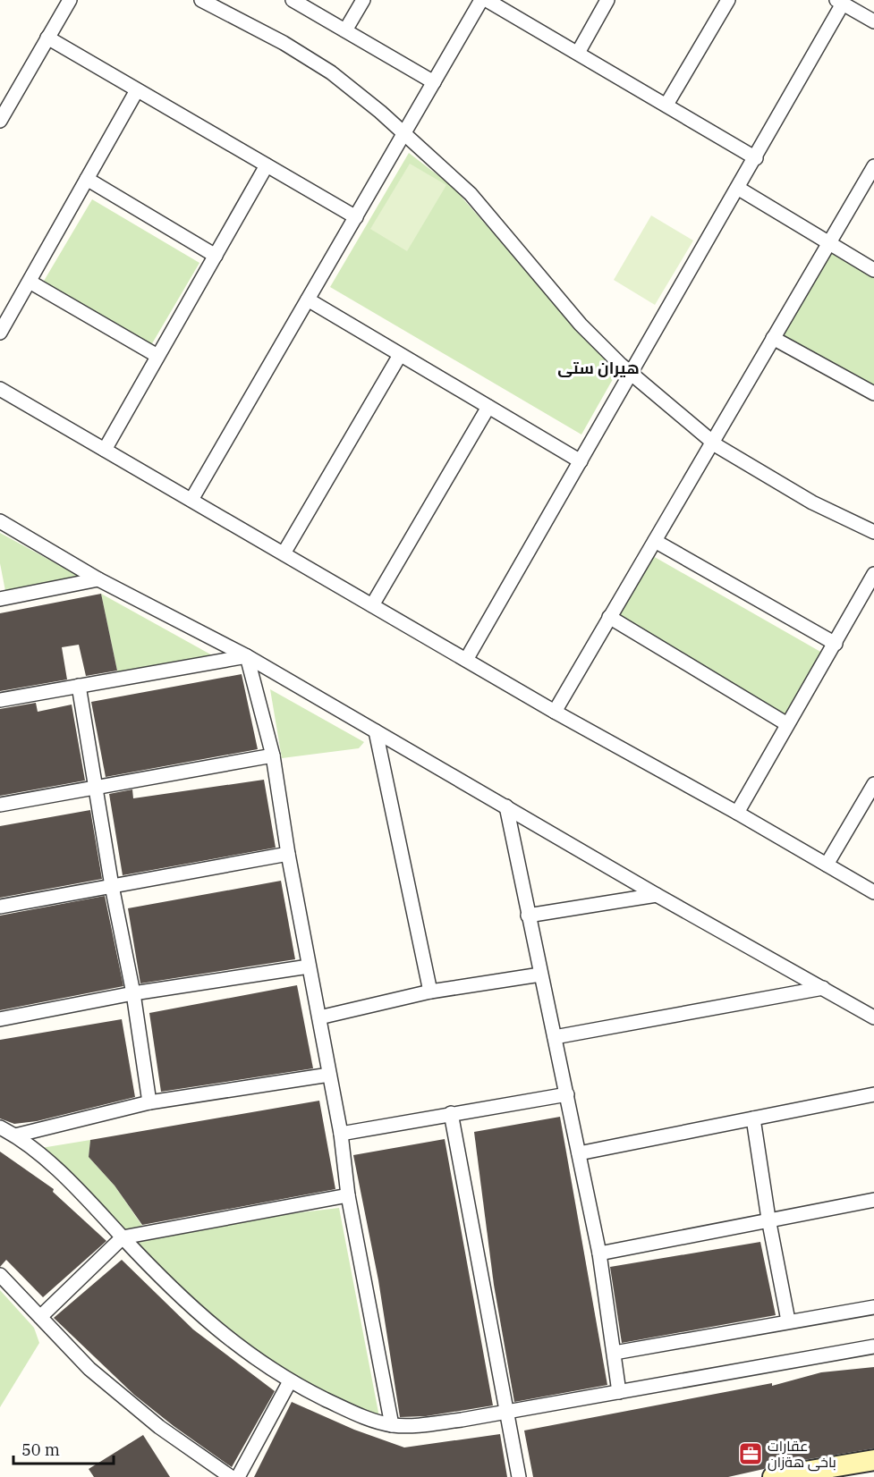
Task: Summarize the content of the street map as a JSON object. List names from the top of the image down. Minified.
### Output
{"districts":["هیران ستی"],"places":{"office":["عقارات باخی هةزان"]},"scale_bar":"50 m"}
